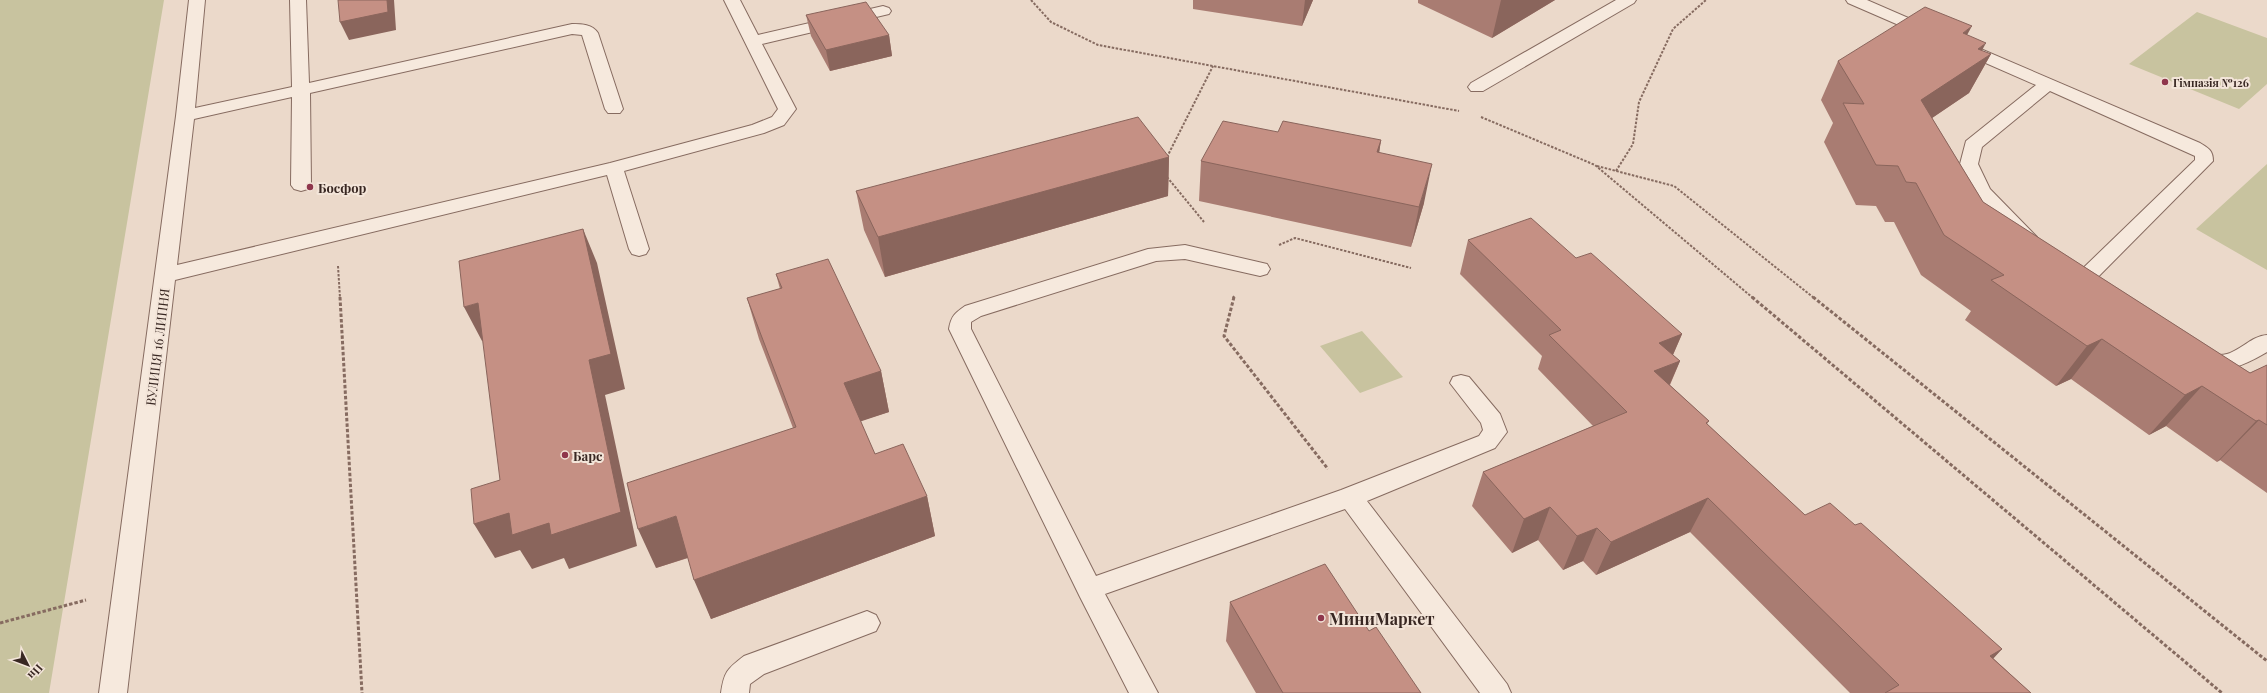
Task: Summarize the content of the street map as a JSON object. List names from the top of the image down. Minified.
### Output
{"streets":{"street":["ВУЛИЦЯ 16 ЛИПНЯ"]},"places":["Гімназія №126","Босфор","Барс","МиниМаркет"],"north":"bottom right"}
